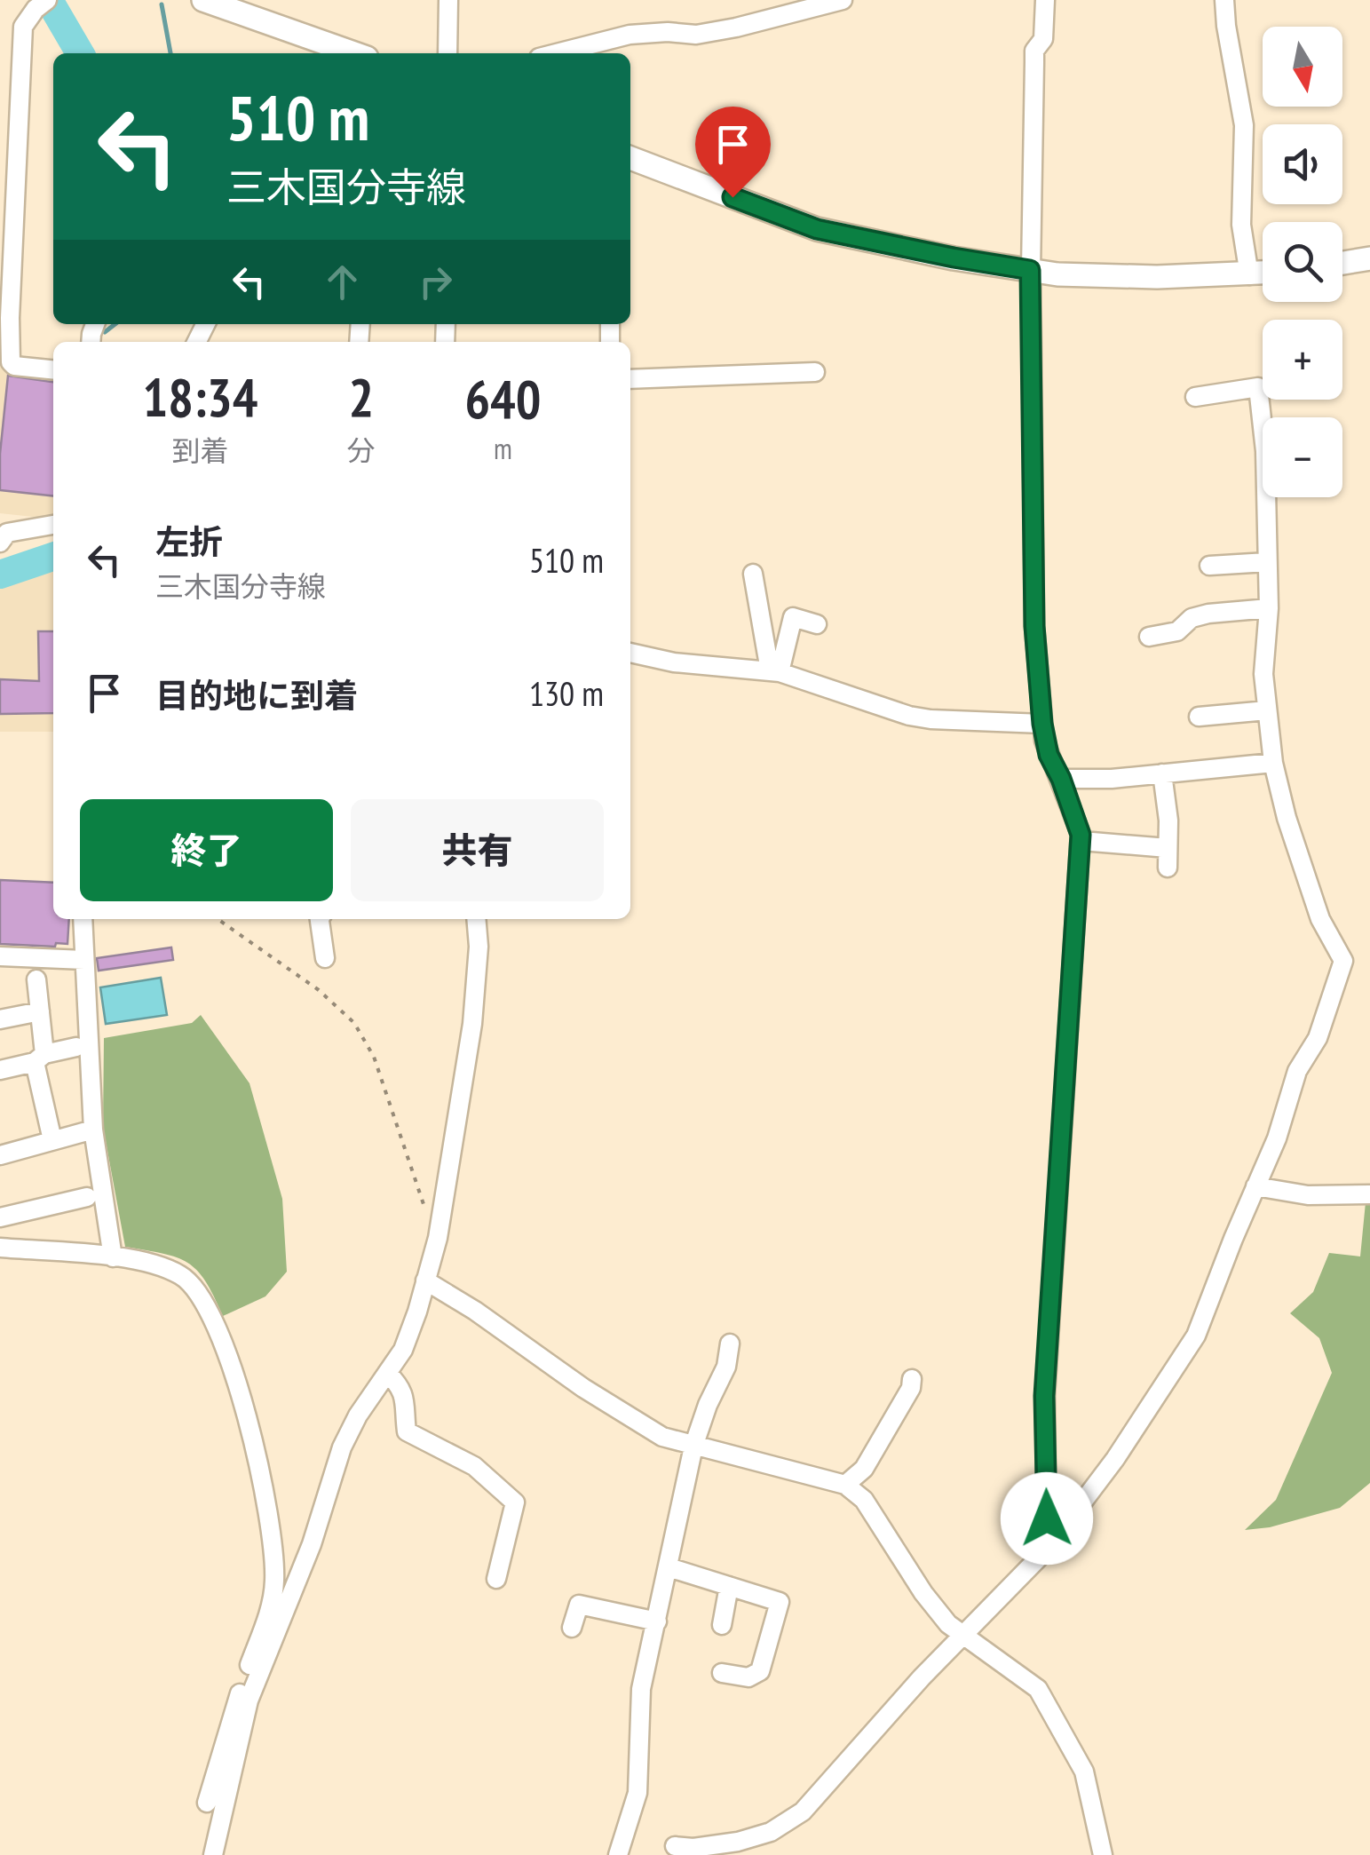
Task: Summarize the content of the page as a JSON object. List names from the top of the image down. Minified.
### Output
{"north":"bottom","page":{"map_buttons":["+","−"],"turn":["510 m","三木国分寺線"],"eta":["18:34","到着","2","分","640","m"],"list":[{"name":"左折","note":"三木国分寺線","value":"510 m"},{"name":"目的地に到着","value":"130 m"}],"buttons":["終了","共有"]}}
